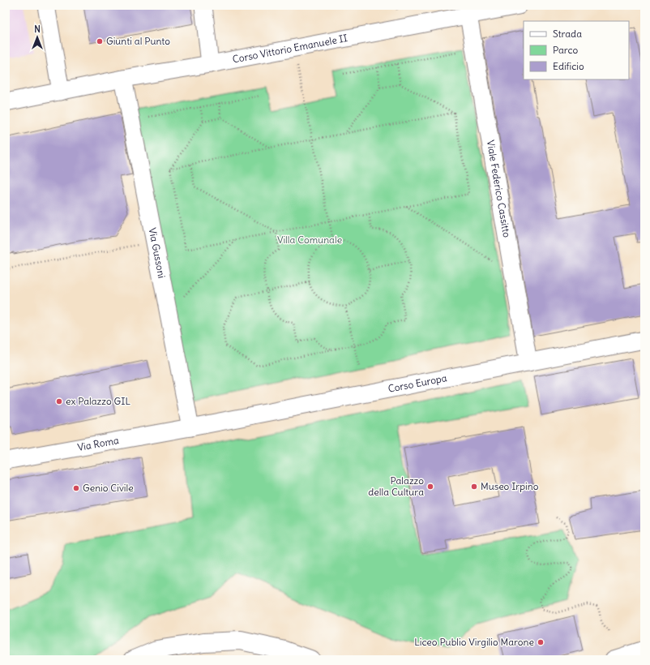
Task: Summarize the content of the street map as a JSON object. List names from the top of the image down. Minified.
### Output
{"streets":{"street":["Corso Vittorio Emanuele II","Viale Federico Cassitto","Via Gussoni","Corso Europa","Via Roma"]},"crossings":[["Corso Vittorio Emanuele II","Viale Federico Cassitto"],["Corso Vittorio Emanuele II","Via Gussoni"],["Viale Federico Cassitto","Corso Europa"],["Via Gussoni","Corso Europa"],["Via Gussoni","Via Roma"],["Corso Europa","Via Roma"]],"parks":["Villa Comunale"],"places":["Giunti al Punto","ex Palazzo GIL","Palazzo della Cultura","Museo Irpino","Genio Civile","Liceo Publio Virgilio Marone"],"legend":["Strada","Parco","Edificio"],"north":"top"}
